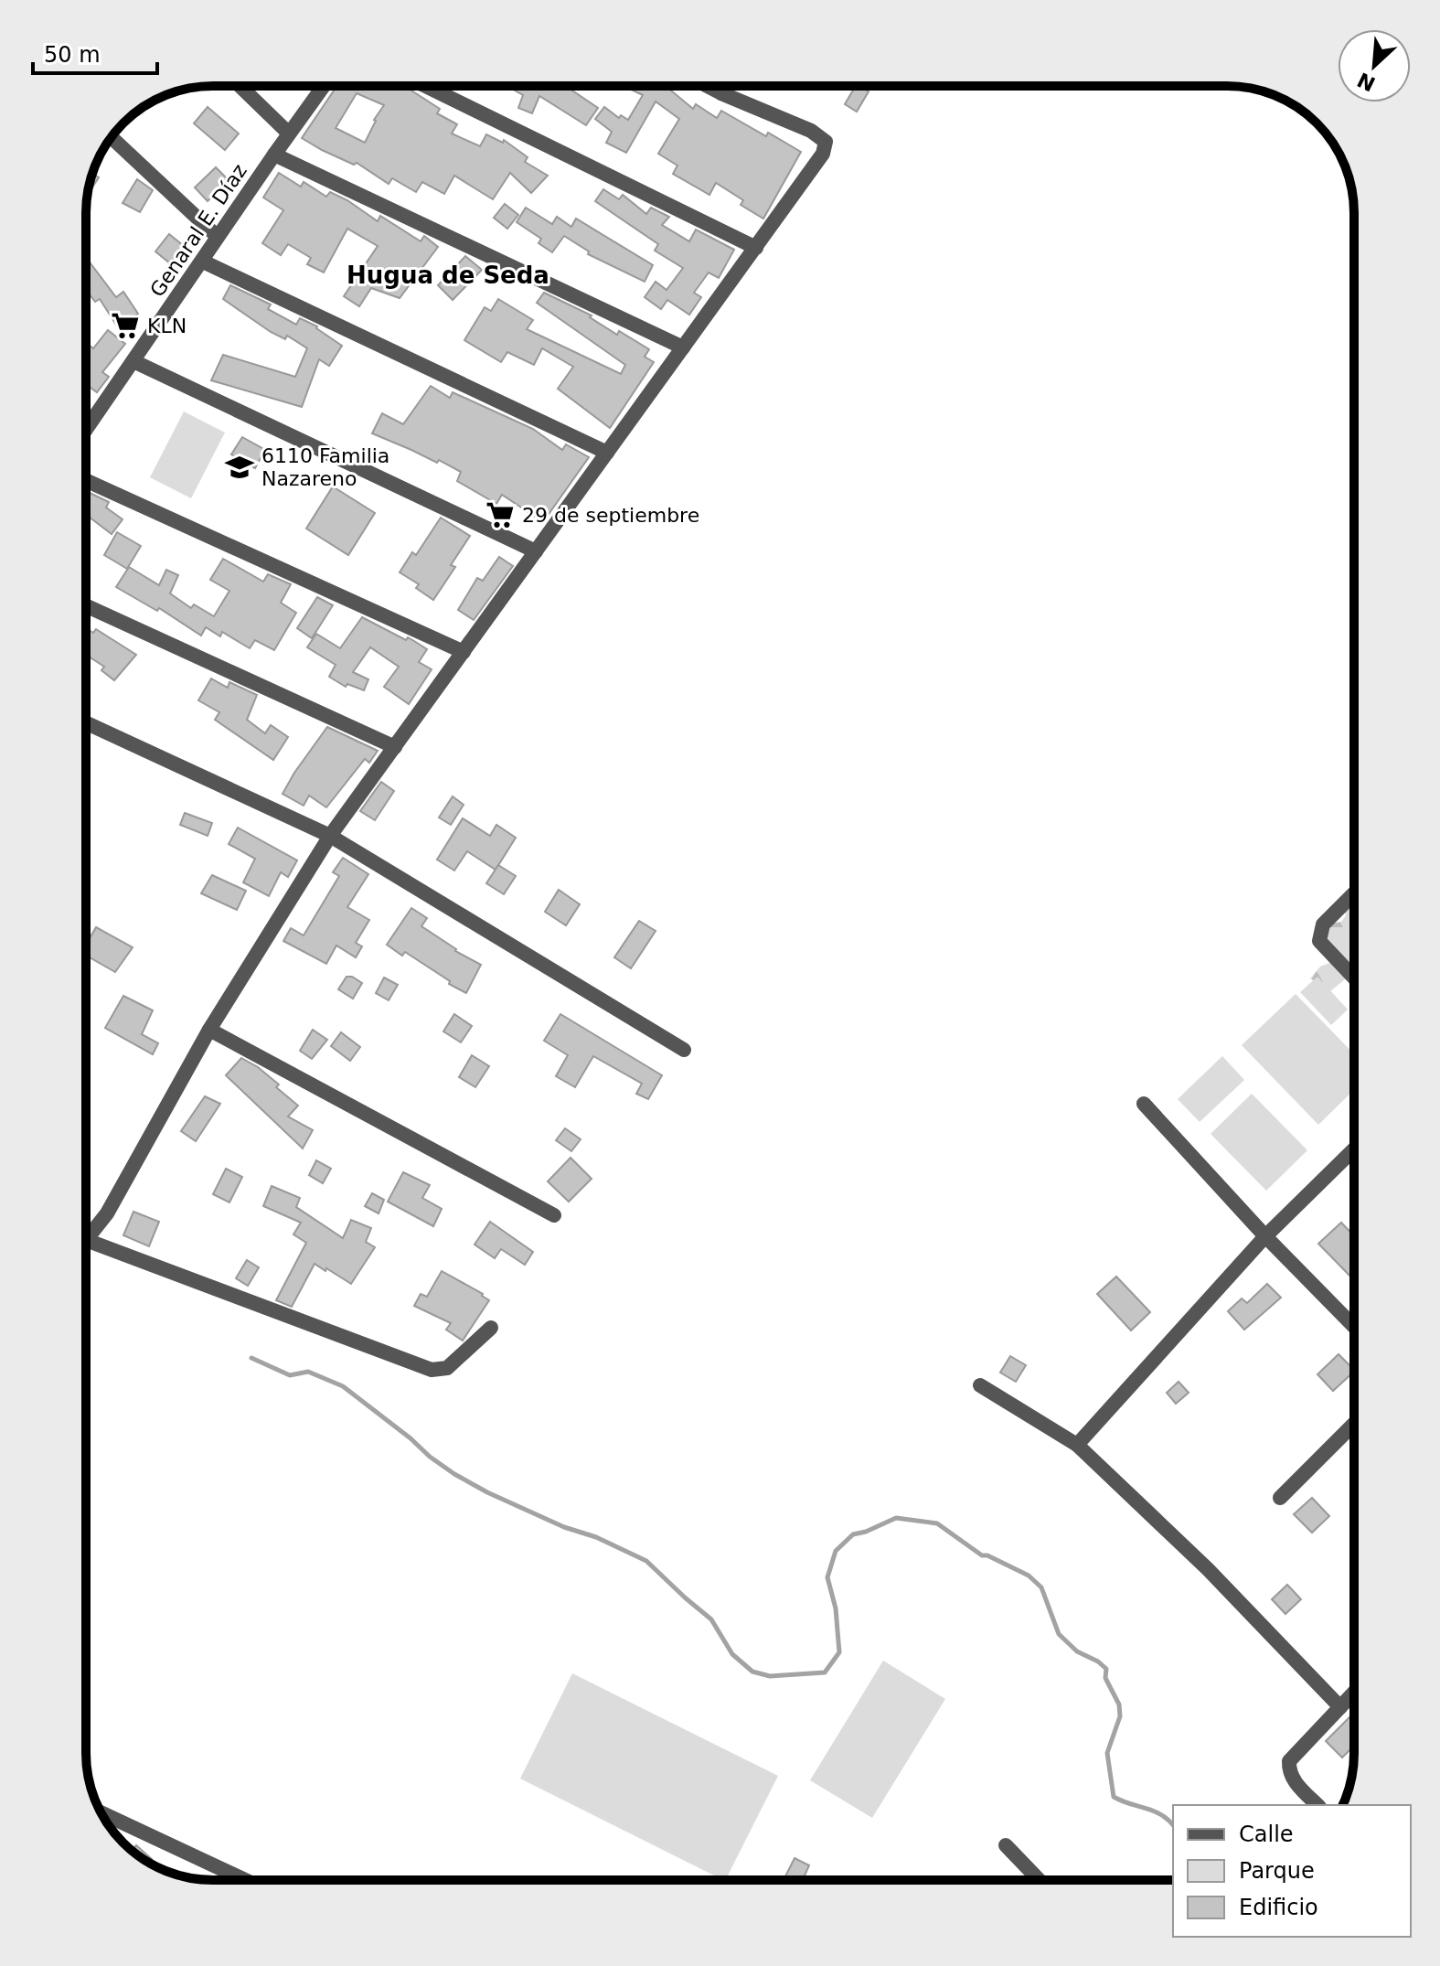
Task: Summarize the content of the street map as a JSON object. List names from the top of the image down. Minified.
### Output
{"streets":{"street":["Genaral E. Díaz"]},"districts":["Hugua de Seda"],"places":{"supermarket":["KLN","29 de septiembre"],"school or university":["6110 Familia Nazareno"]},"legend":["Calle","Parque","Edificio"],"scale_bar":"50 m","north":"bottom left"}
